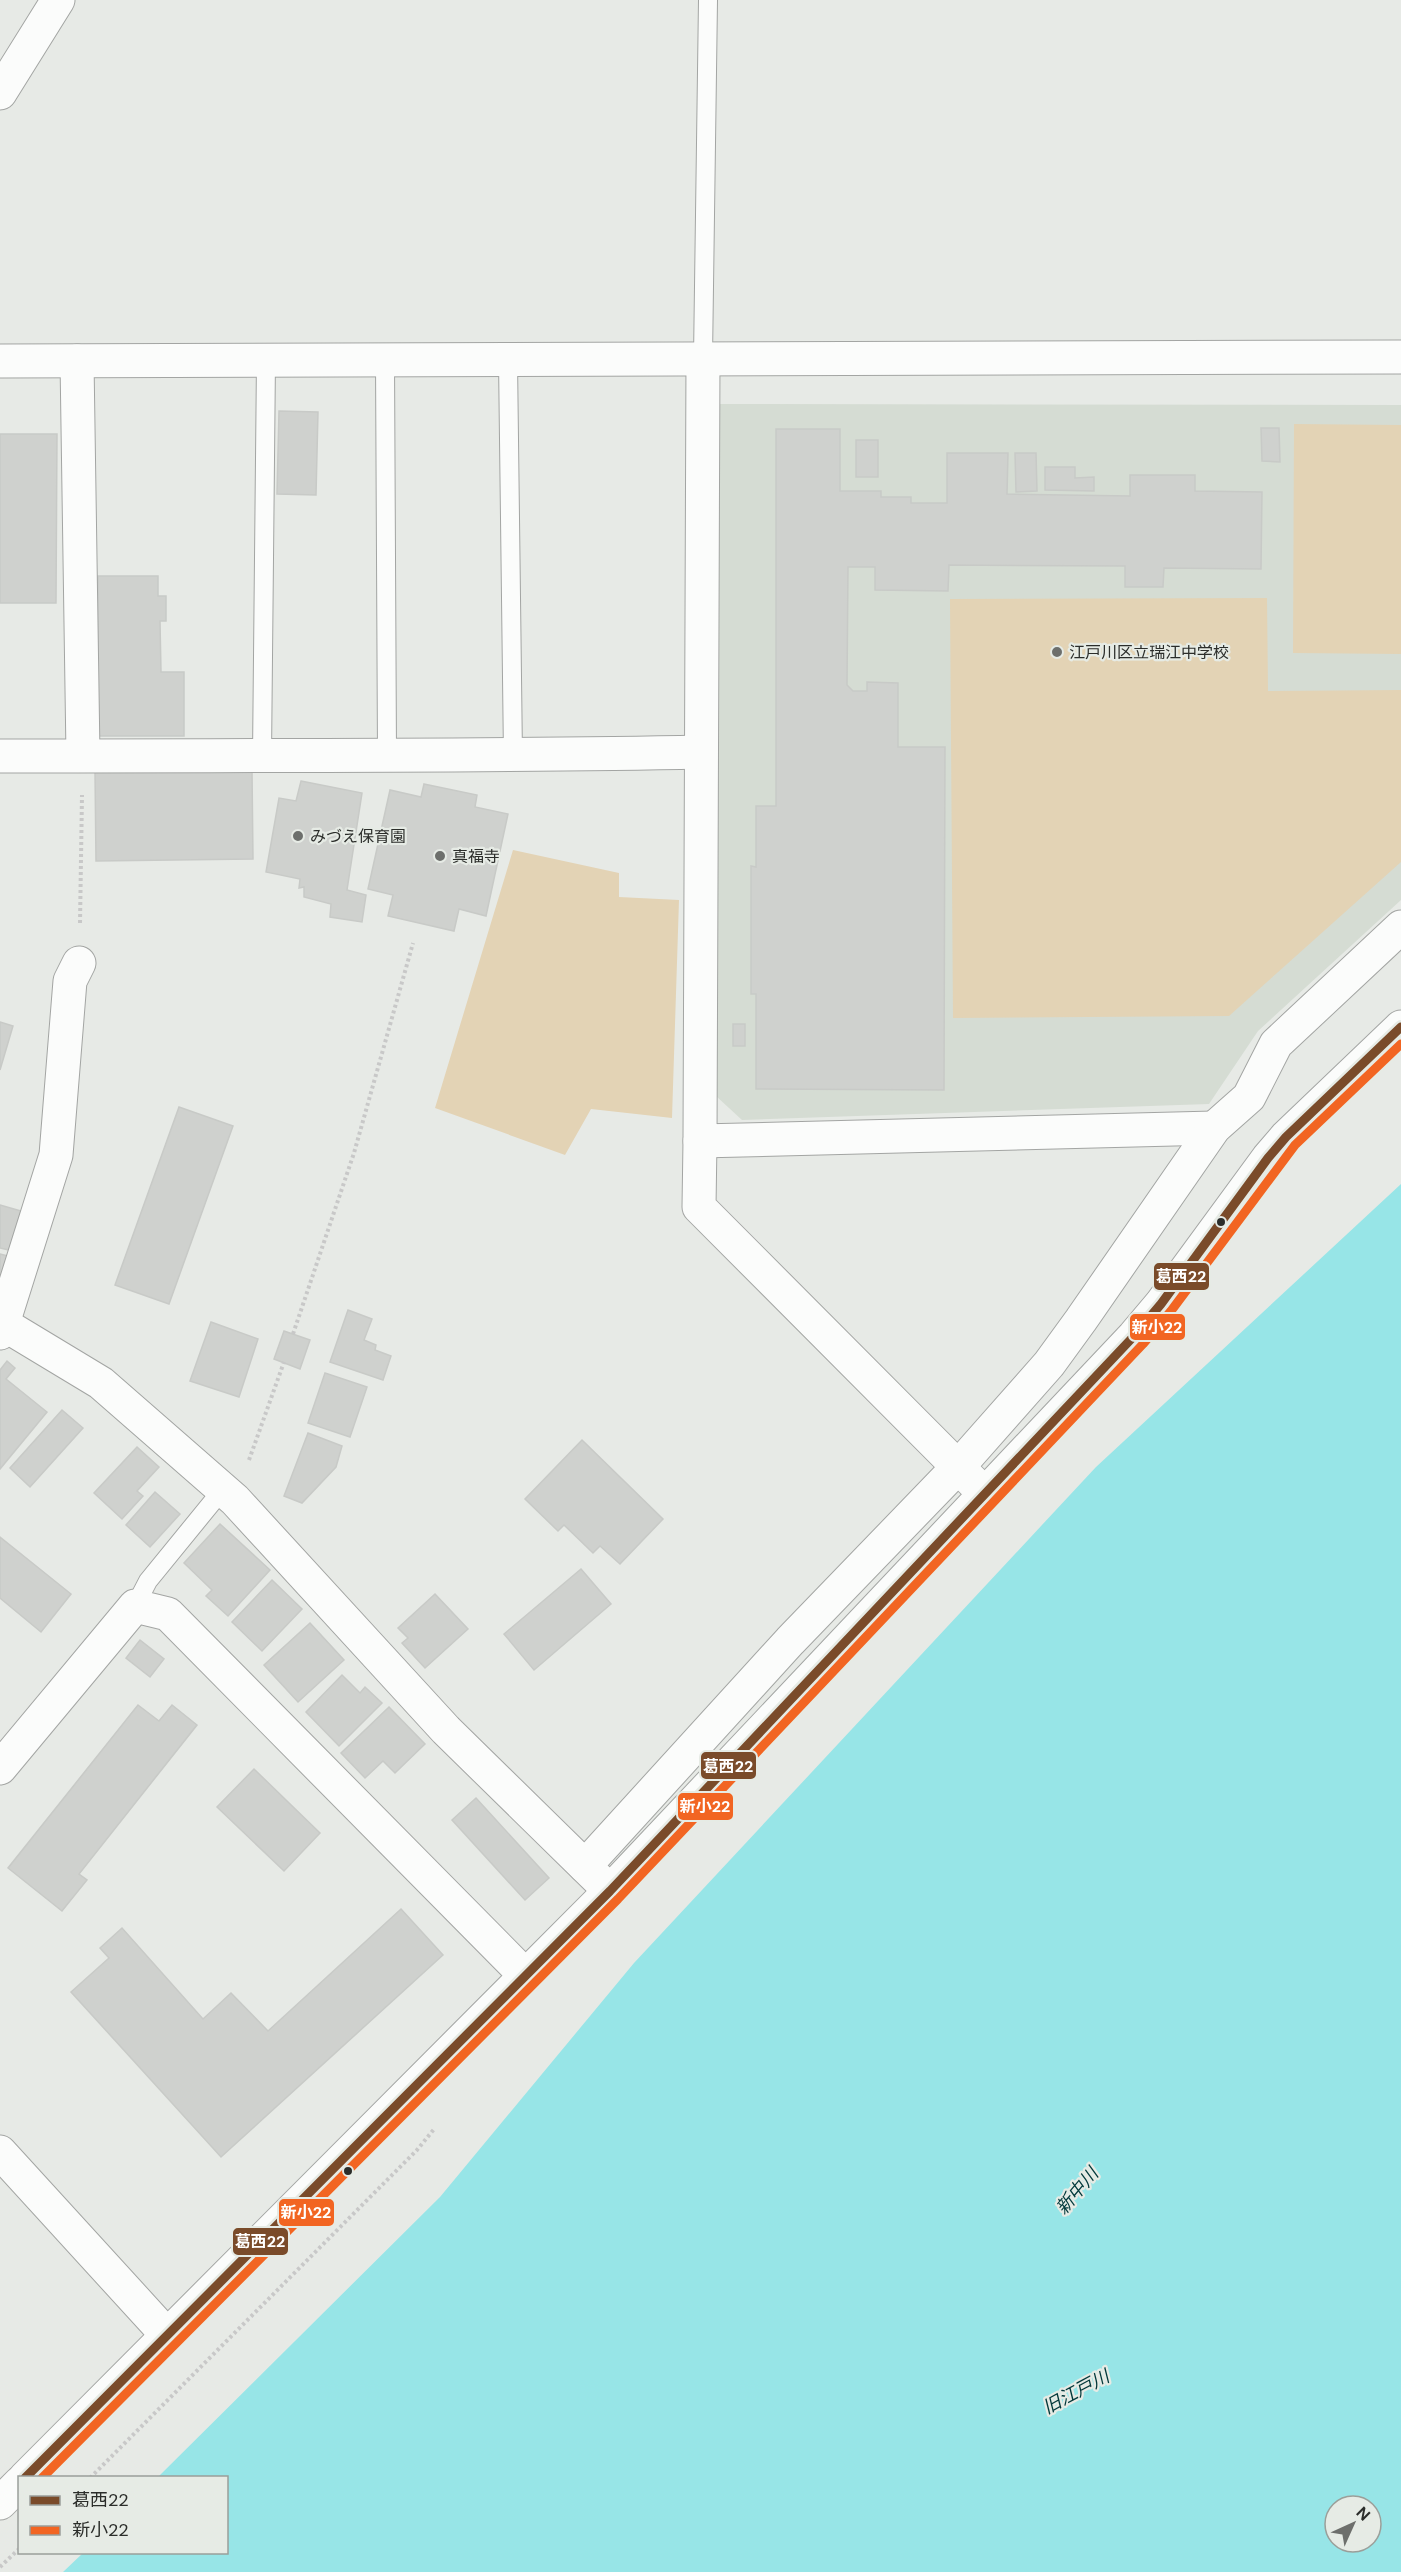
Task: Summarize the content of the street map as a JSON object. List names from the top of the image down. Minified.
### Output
{"water":["新中川","旧江戸川"],"places":["江戸川区立瑞江中学校","みづえ保育園","真福寺"],"lines":["transit line 葛西22","transit line 新小22"],"legend":["葛西22","新小22"],"north":"top right"}
